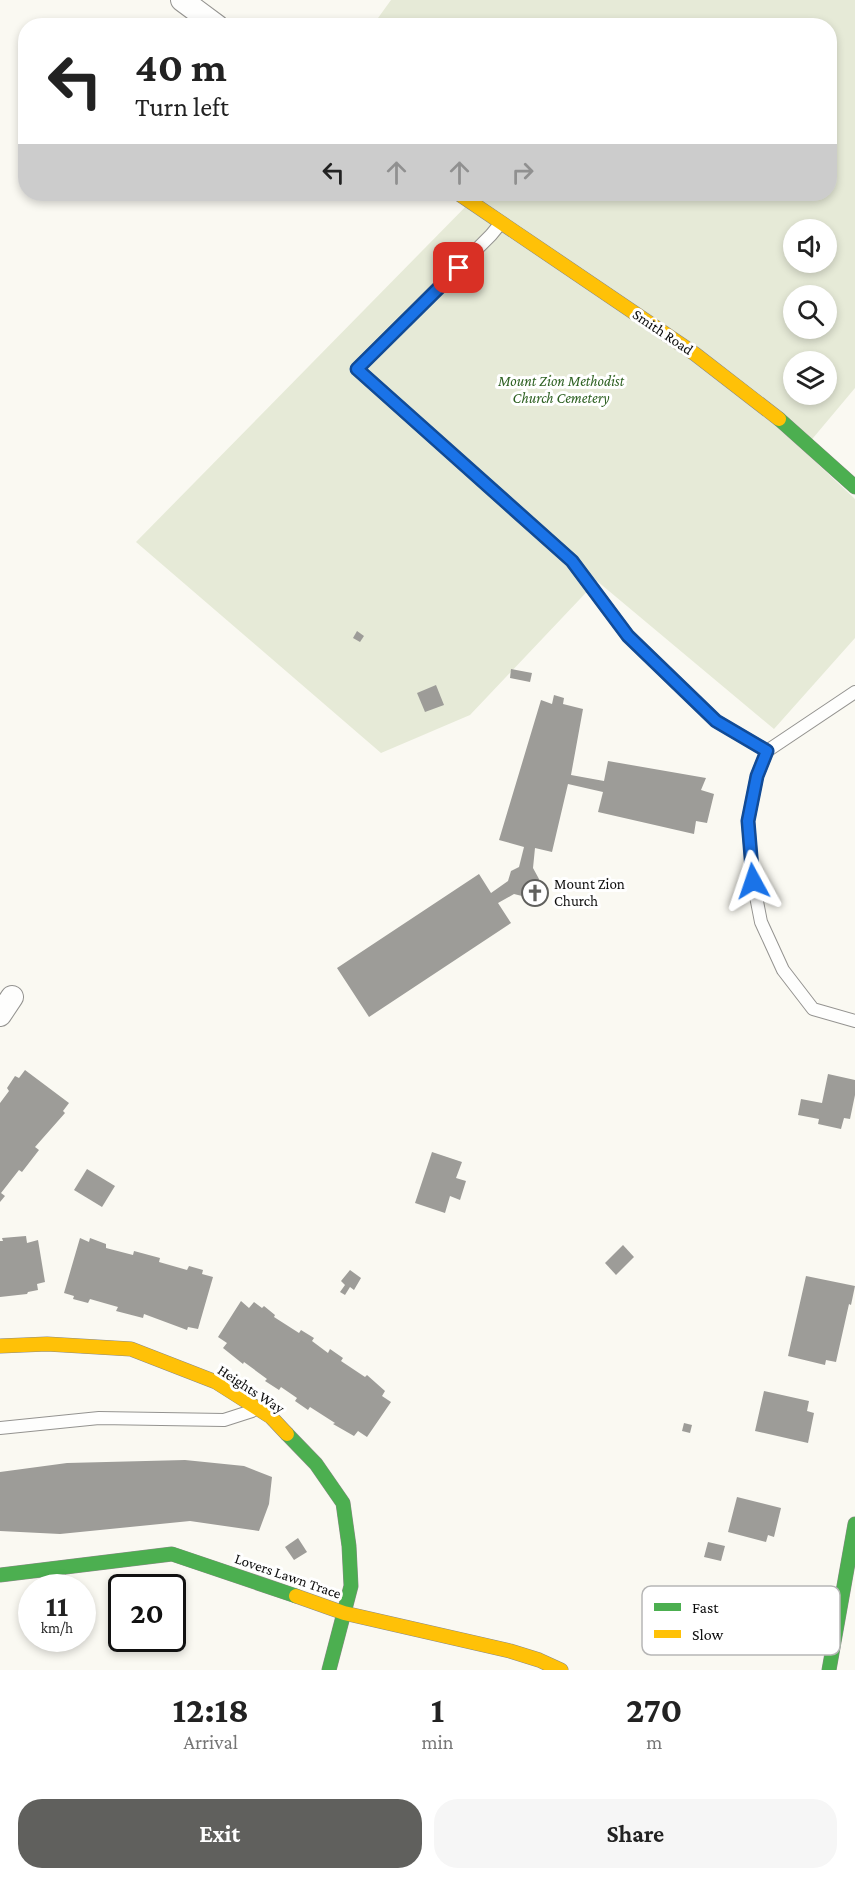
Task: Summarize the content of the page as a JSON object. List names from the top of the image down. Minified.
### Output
{"streets":{"street":["Smith Road","Heights Way","Lovers Lawn Trace"]},"crossings":[["Heights Way","Lovers Lawn Trace"]],"parks":["Mount Zion Methodist Church Cemetery"],"places":{"church":["Mount Zion Church"]},"legend":["Fast","Slow"],"page":{"turn":["40 m","Turn left"],"speed":"11 km/h","limit":"20","eta":["12:18","Arrival","1","min","270","m"],"buttons":["Exit","Share"]}}
